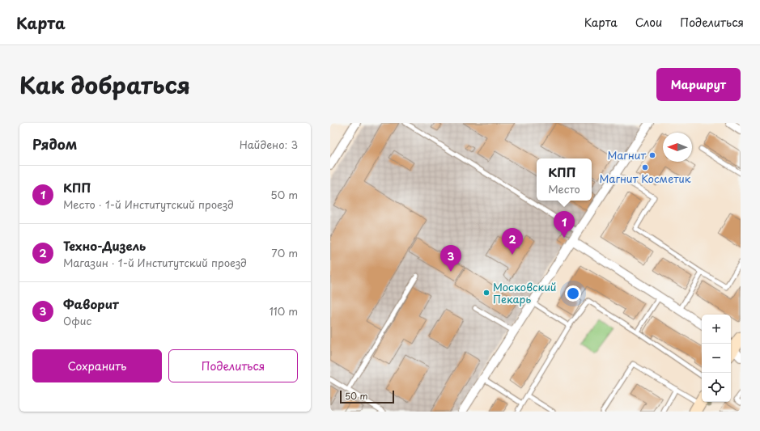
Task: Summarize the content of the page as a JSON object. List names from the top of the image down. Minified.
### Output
{"places":["Магнит","Магнит Косметик","Московский Пекарь"],"scale_bar":"50 m","north":"left","page":{"header":"Карта","nav":["Карта","Слои","Поделиться"],"title":"Как добраться","buttons":["Маршрут",["Сохранить","Поделиться"]],"heading":["Рядом","Найдено: 3"],"popup":["КПП","Место"],"list":[{"mark":"1","name":"КПП","note":"Место · 1-й Институтский проезд","value":"50 m"},{"mark":"2","name":"Техно-Дизель","note":"Магазин · 1-й Институтский проезд","value":"70 m"},{"mark":"3","name":"Фаворит","note":"Офис","value":"110 m"}],"pins":["1","2","3"],"map_buttons":["+","−"],"scale":"50 m"}}
